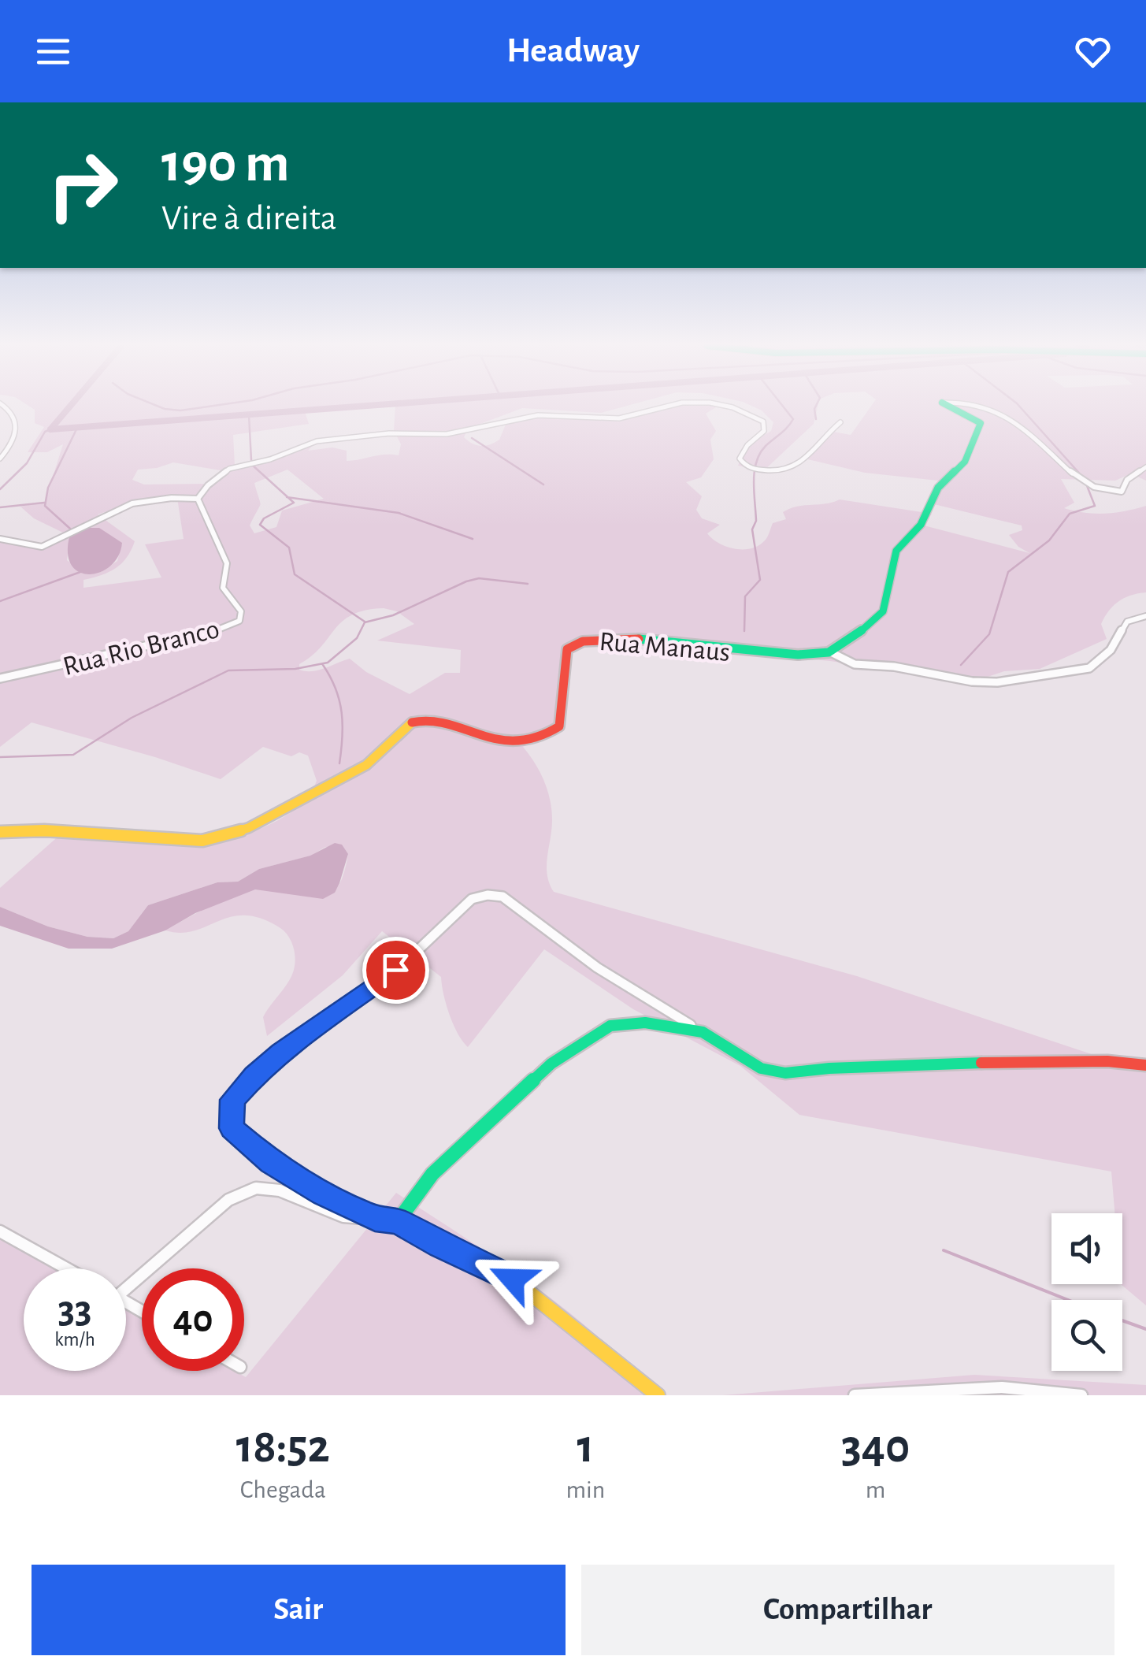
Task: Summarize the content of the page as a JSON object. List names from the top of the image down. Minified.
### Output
{"streets":{"street":["Rua Manaus","Rua Rio Branco"]},"page":{"header":"Headway","turn":["190 m","Vire à direita"],"speed":"33 km/h","limit":"40","eta":["18:52","Chegada","1","min","340","m"],"buttons":["Sair","Compartilhar"]}}
